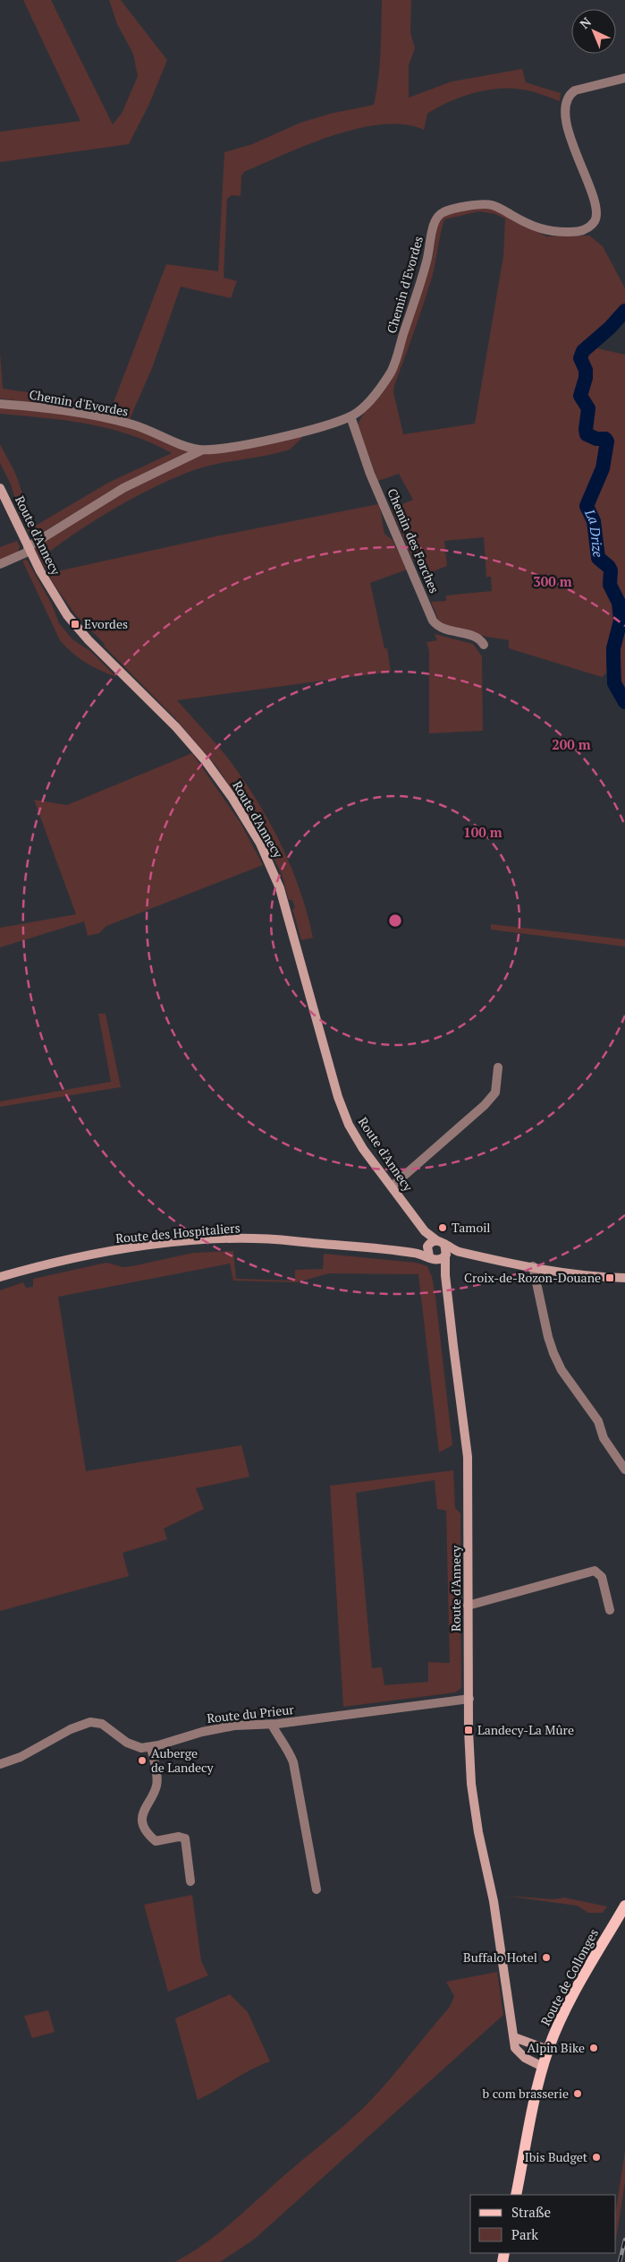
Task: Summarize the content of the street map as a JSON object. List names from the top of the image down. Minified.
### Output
{"streets":{"main road":["Route de Collonges"],"street":["Chemin d'Evordes","Route d'Annecy","Chemin des Forches","Route des Hospitaliers","Route du Prieur"]},"crossings":[["Chemin d'Evordes","Route d'Annecy"],["Chemin d'Evordes","Chemin des Forches"],["Route d'Annecy","Route des Hospitaliers"],["Route d'Annecy","Route du Prieur"],["Route d'Annecy","Route de Collonges"]],"water":["La Drize"],"places":{"transit":["Evordes","Croix-de-Rozon-Douane","Landecy-La Mûre"],"other":["Tamoil","Auberge de Landecy","Buffalo Hotel","Alpin Bike","b com brasserie","Ibis Budget"]},"legend":["Straße","Park"],"north":"top left","rings":["300 m","200 m","100 m"]}
